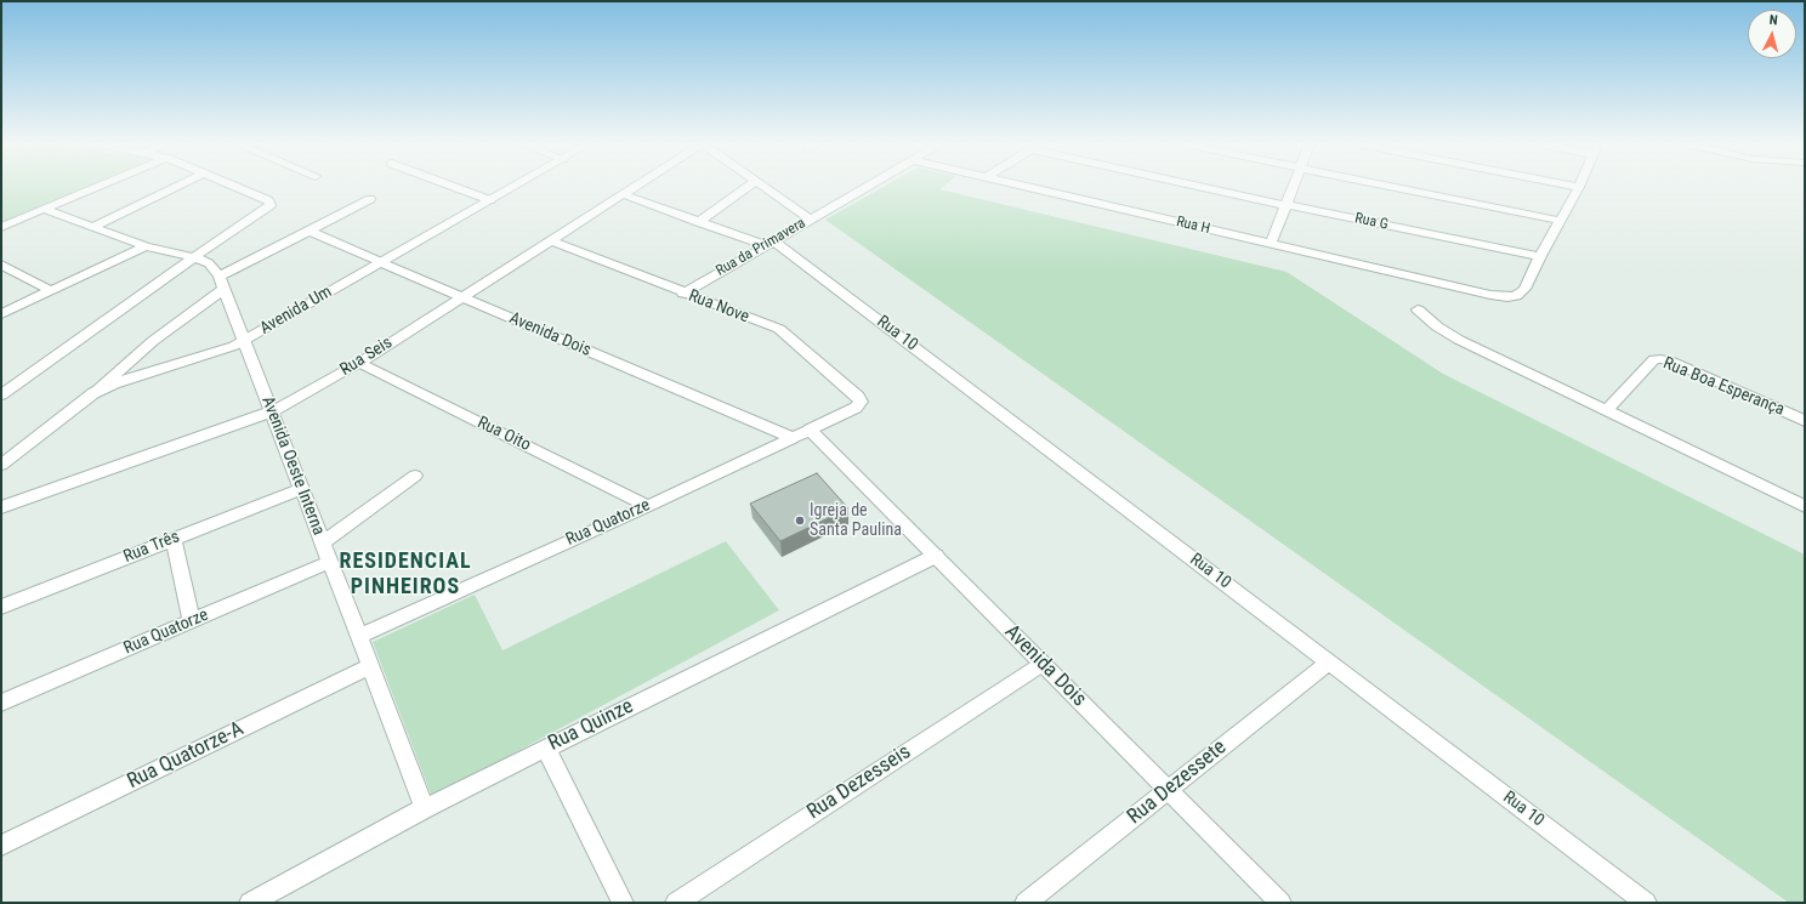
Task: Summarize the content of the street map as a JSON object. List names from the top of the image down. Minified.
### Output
{"streets":{"street":["Rua G","Rua H","Rua da Primavera","Rua Nove","Avenida Um","Rua 10","Avenida Dois","Rua Seis","Rua Boa Esperança","Rua Oito","Avenida Oeste Interna","Rua Quatorze","Rua Três","Rua Quinze","Rua Quatorze-A","Rua Dezesseis","Rua Dezessete"]},"crossings":[["Rua G","Rua H"],["Rua da Primavera","Rua Nove"],["Rua da Primavera","Rua 10"],["Rua Nove","Rua Seis"],["Rua Nove","Rua Quatorze"],["Avenida Um","Avenida Dois"],["Avenida Um","Avenida Oeste Interna"],["Rua 10","Rua Seis"],["Rua 10","Rua Dezessete"],["Avenida Dois","Rua Seis"],["Avenida Dois","Rua Quatorze"],["Avenida Dois","Rua Quinze"],["Avenida Dois","Rua Dezesseis"],["Avenida Dois","Rua Dezessete"],["Rua Seis","Rua Oito"],["Rua Seis","Avenida Oeste Interna"],["Rua Oito","Rua Quatorze"],["Avenida Oeste Interna","Rua Quatorze"],["Avenida Oeste Interna","Rua Três"],["Avenida Oeste Interna","Rua Quinze"],["Avenida Oeste Interna","Rua Quatorze-A"]],"districts":["RESIDENCIAL PINHEIROS"],"places":["Igreja de Santa Paulina"],"north":"top"}
